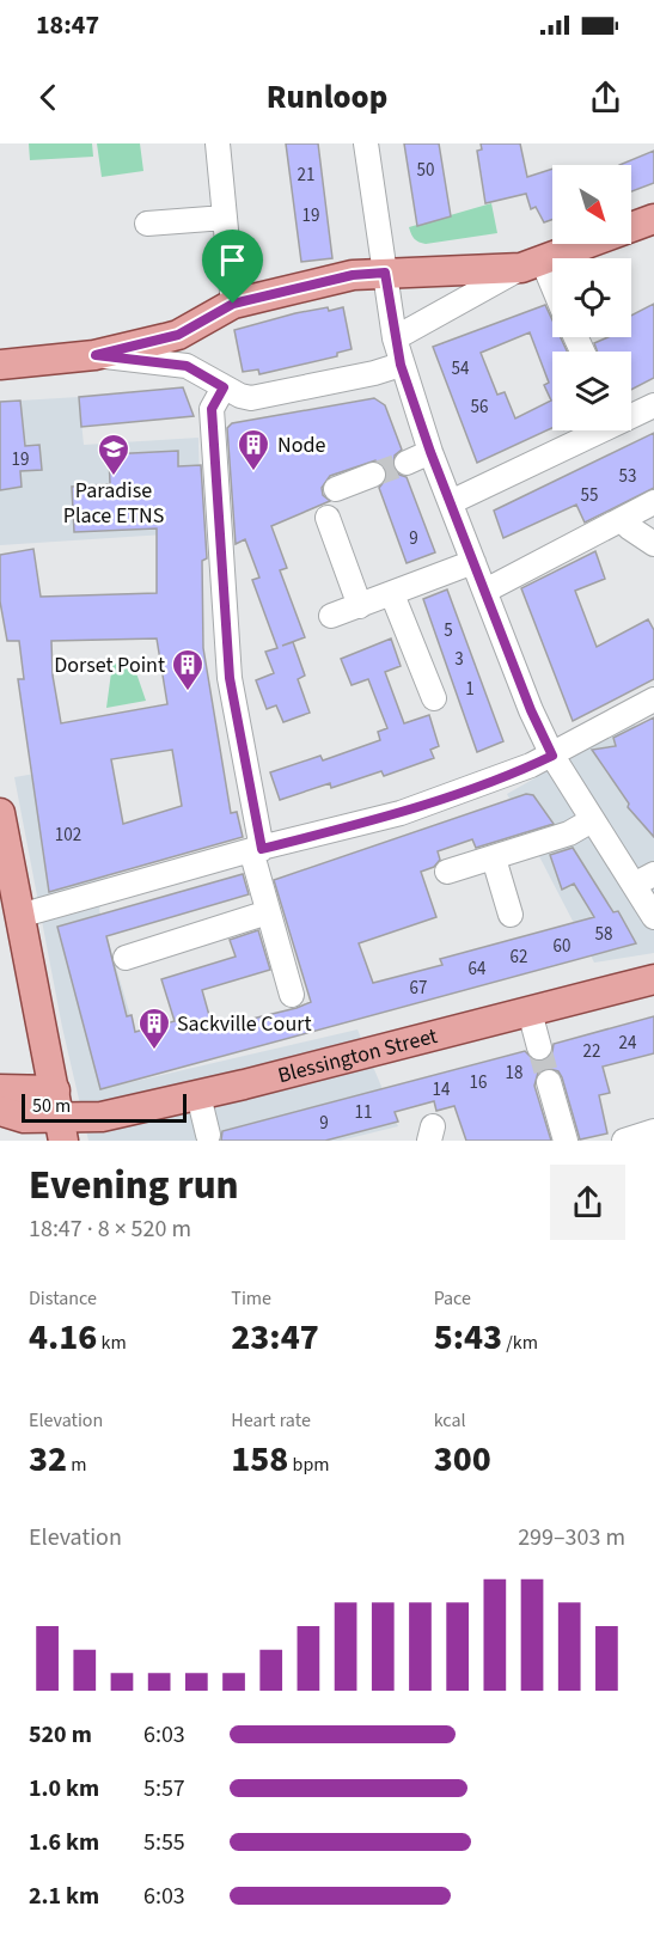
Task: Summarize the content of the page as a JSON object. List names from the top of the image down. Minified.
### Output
{"streets":{"main road":["Blessington Street"]},"places":{"building":["Node","Dorset Point","Sackville Court"],"school or university":["Paradise Place ETNS"]},"house_numbers":["50","21","19","54","56","19","53","55","9","5","3","1","102","58","60","62","64","67","24","22","18","16","14","11","9"],"scale_bar":"50 m","north":"bottom right","page":{"status":"18:47","header":"Runloop","scale":"50 m","heading":["Evening run","18:47 · 8 × 520 m"],"stats":[["Distance","4.16 km"],["Time","23:47"],["Pace","5:43 /km"],["Elevation","32 m"],["Heart rate","158 bpm"],["kcal","300"]],"chart":["Elevation","299–303 m"],"list":[{"name":"520 m","note":"6:03"},{"name":"1.0 km","note":"5:57"},{"name":"1.6 km","note":"5:55"},{"name":"2.1 km","note":"6:03"}]}}
